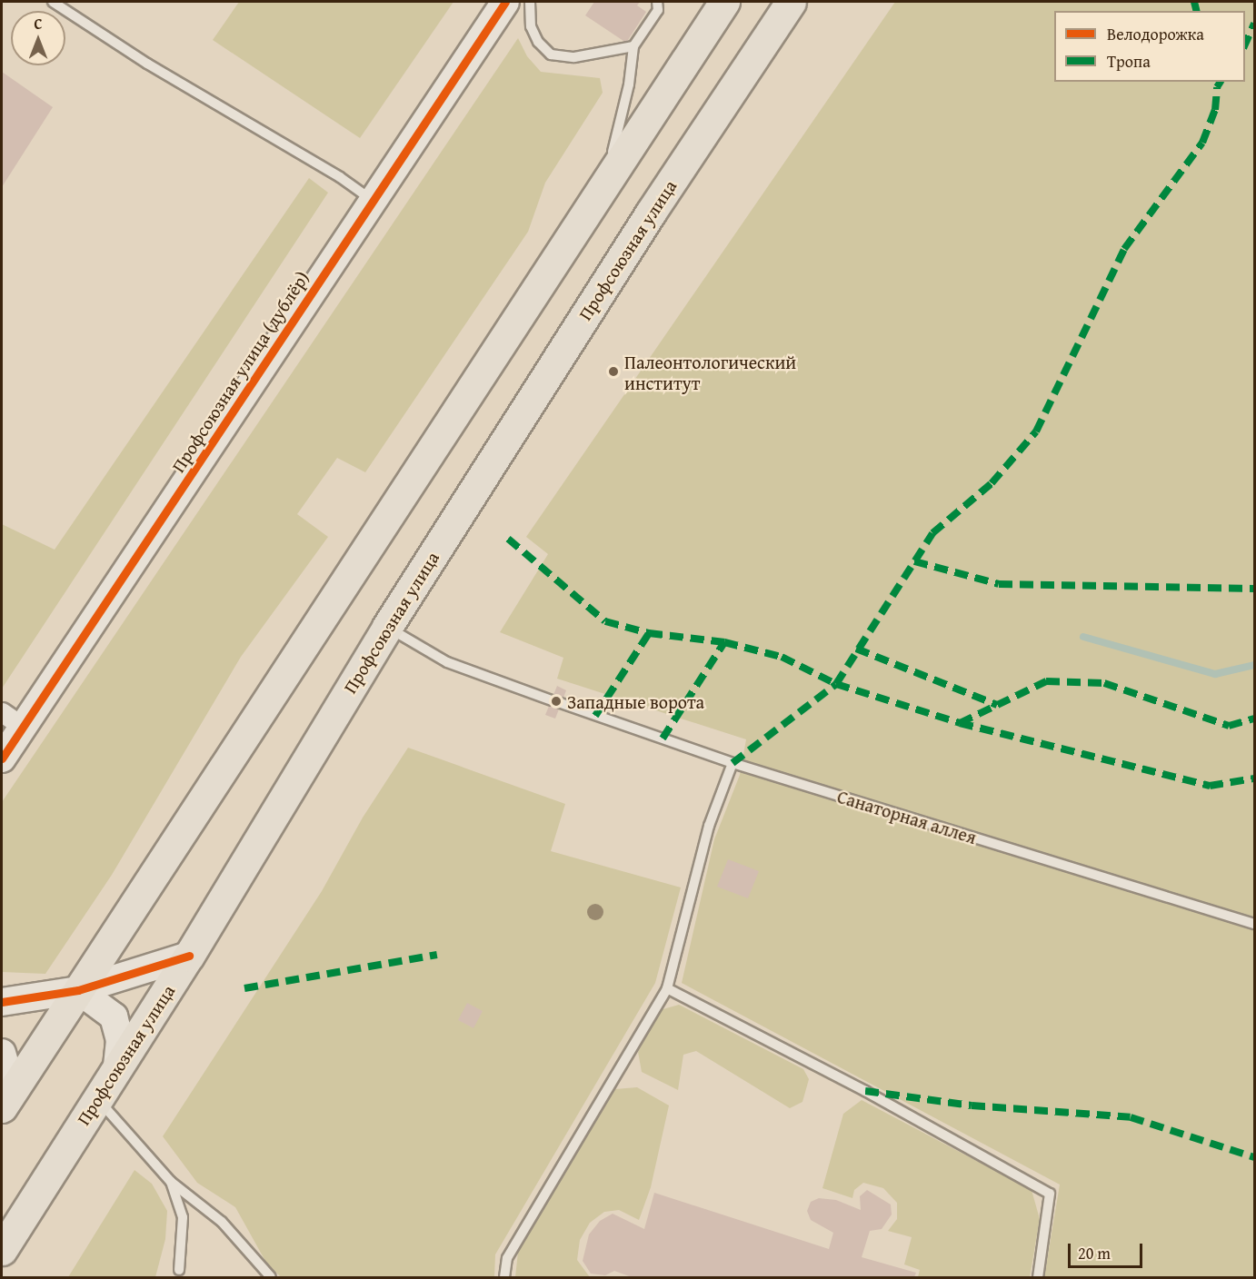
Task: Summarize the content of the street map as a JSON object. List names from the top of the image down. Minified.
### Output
{"streets":{"main road":["Профсоюзная улица"],"street":["Профсоюзная улица (дублёр)"],"lane":["Санаторная аллея"]},"crossings":[["Профсоюзная улица","Санаторная аллея"]],"places":["Палеонтологический институт","Западные ворота"],"legend":["Велодорожка","Тропа"],"scale_bar":"20 m","north":"top"}
